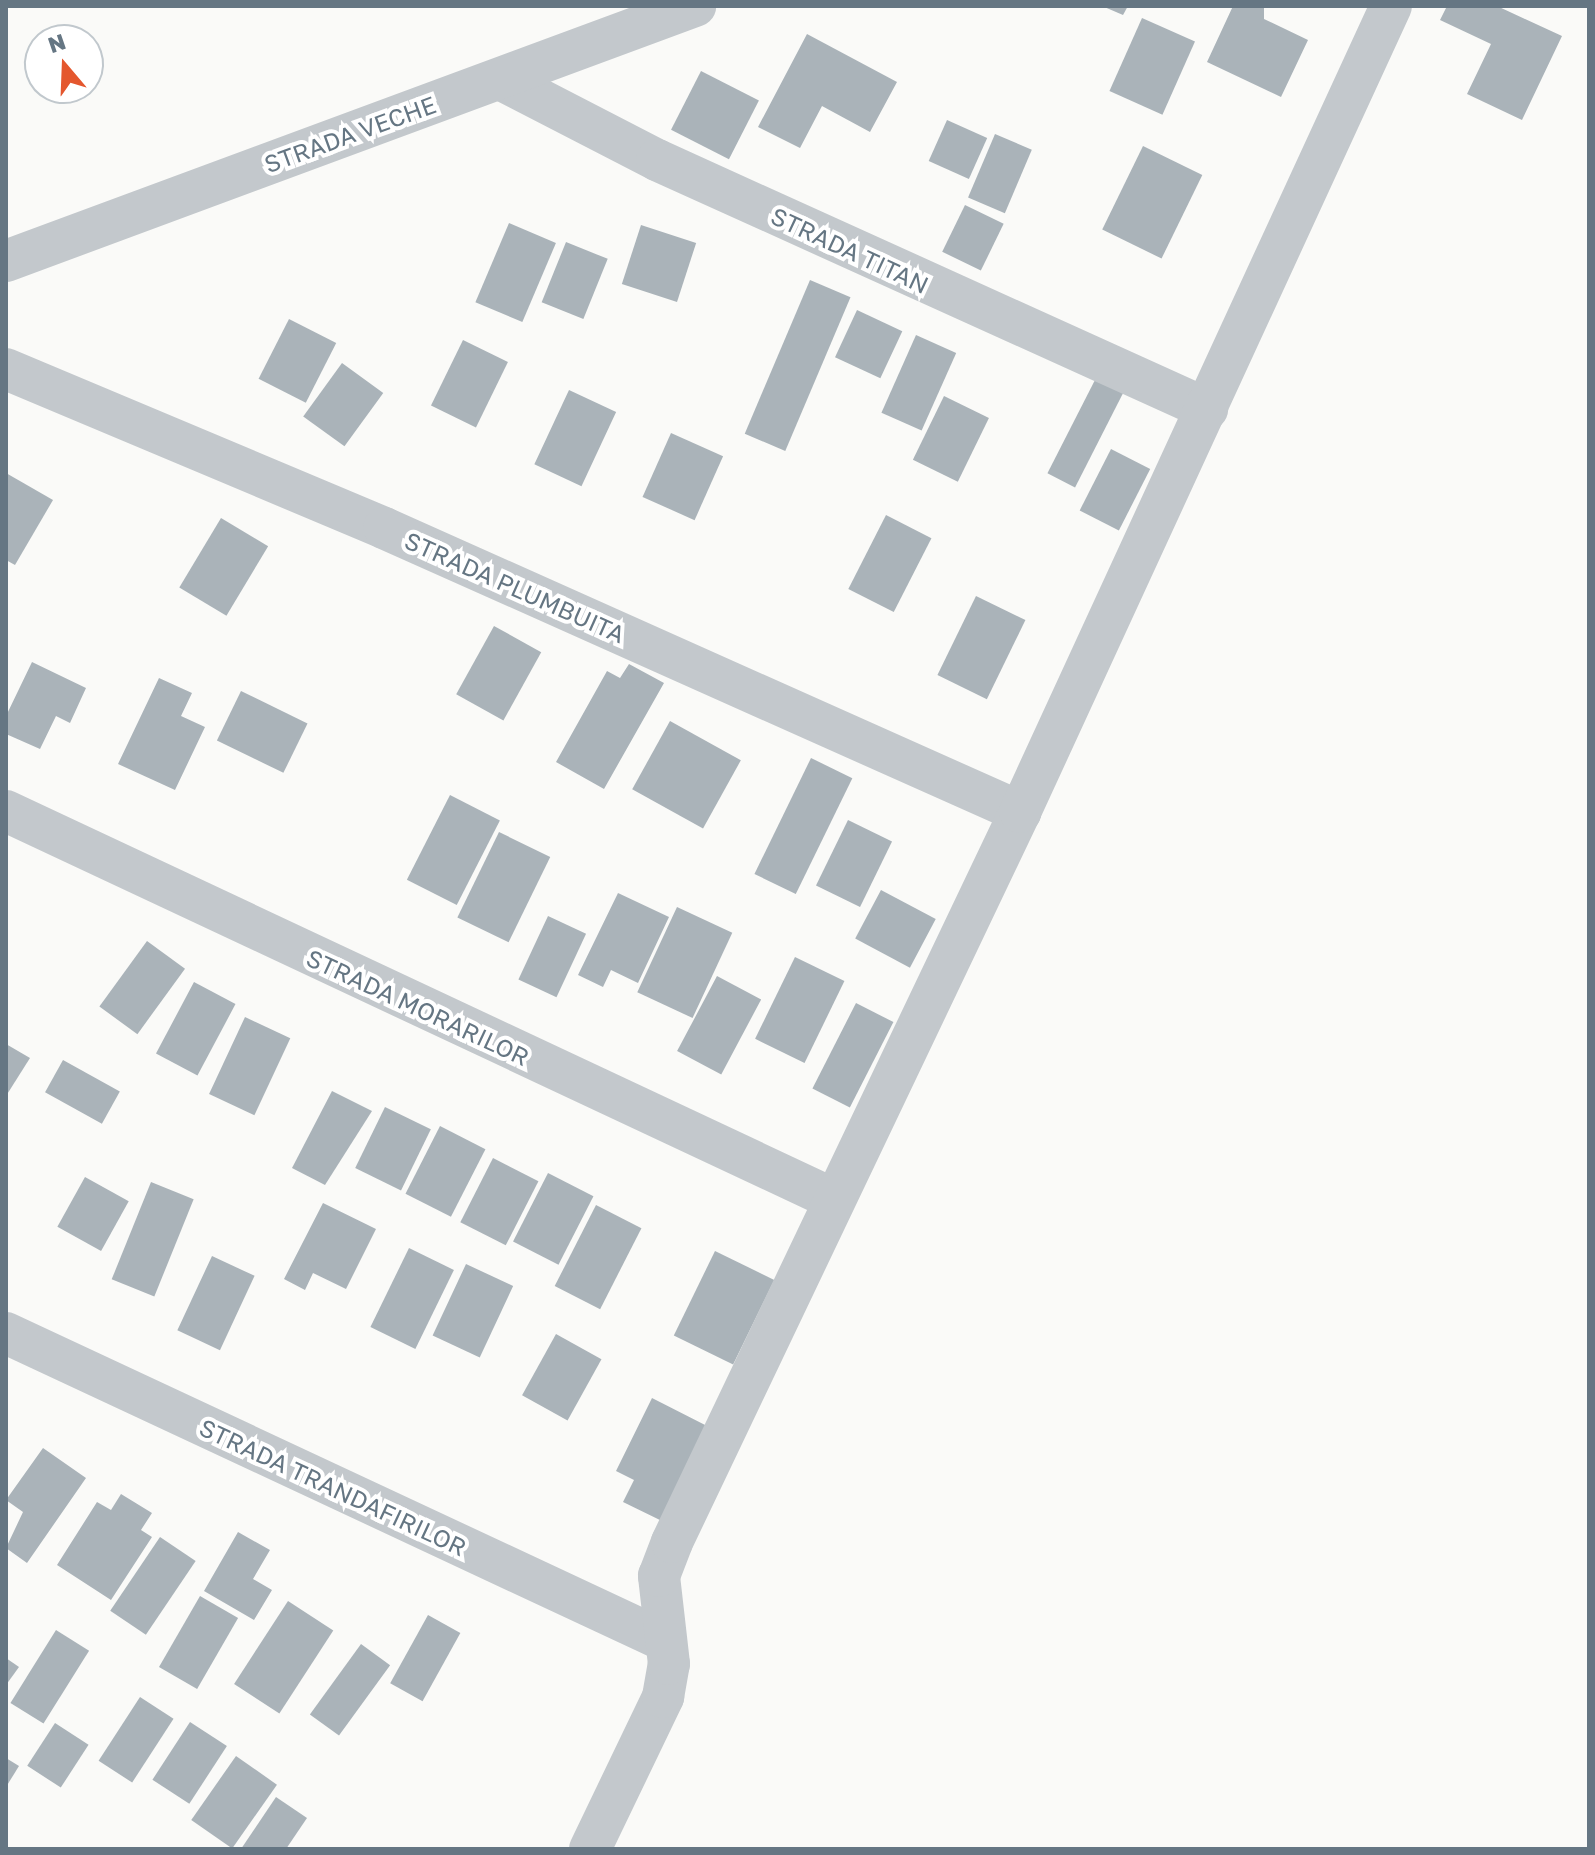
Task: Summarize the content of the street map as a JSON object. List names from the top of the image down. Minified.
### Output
{"streets":{"street":["STRADA VECHE","STRADA TITAN","STRADA PLUMBUITA","STRADA MORARILOR","STRADA TRANDAFIRILOR"]},"crossings":[["STRADA VECHE","STRADA TITAN"]],"north":"top"}
